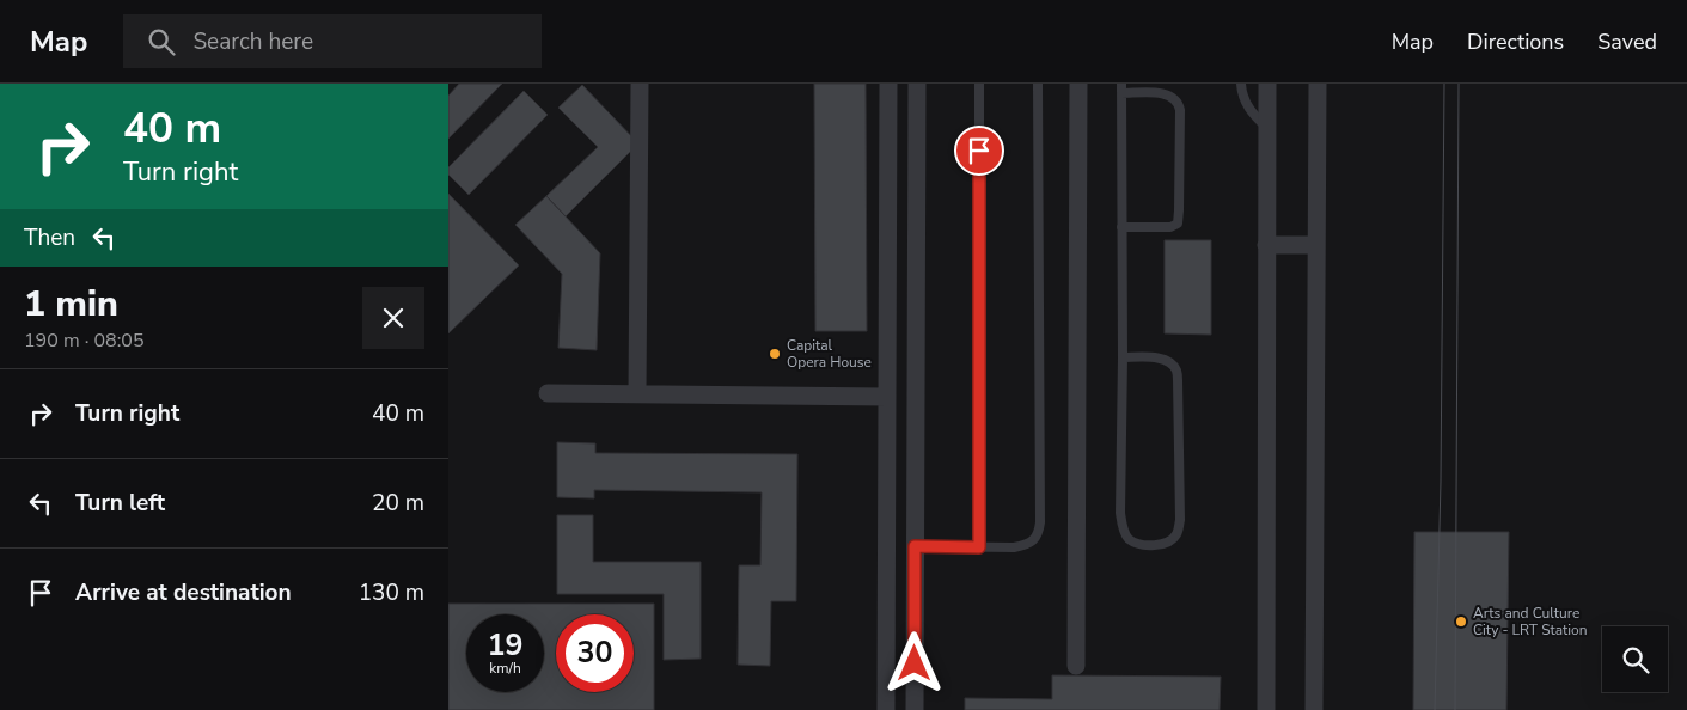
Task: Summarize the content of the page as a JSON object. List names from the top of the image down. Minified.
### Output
{"places":["Capital Opera House","Arts and Culture City - LRT Station"],"page":{"header":"Map","search":"Search here","nav":["Map","Directions","Saved"],"turn":["40 m","Turn right"],"then":"Then","heading":["1 min","190 m · 08:05"],"list":[{"name":"Turn right","value":"40 m"},{"name":"Turn left","value":"20 m"},{"name":"Arrive at destination","value":"130 m"}],"speed":"19 km/h","limit":"30"}}
